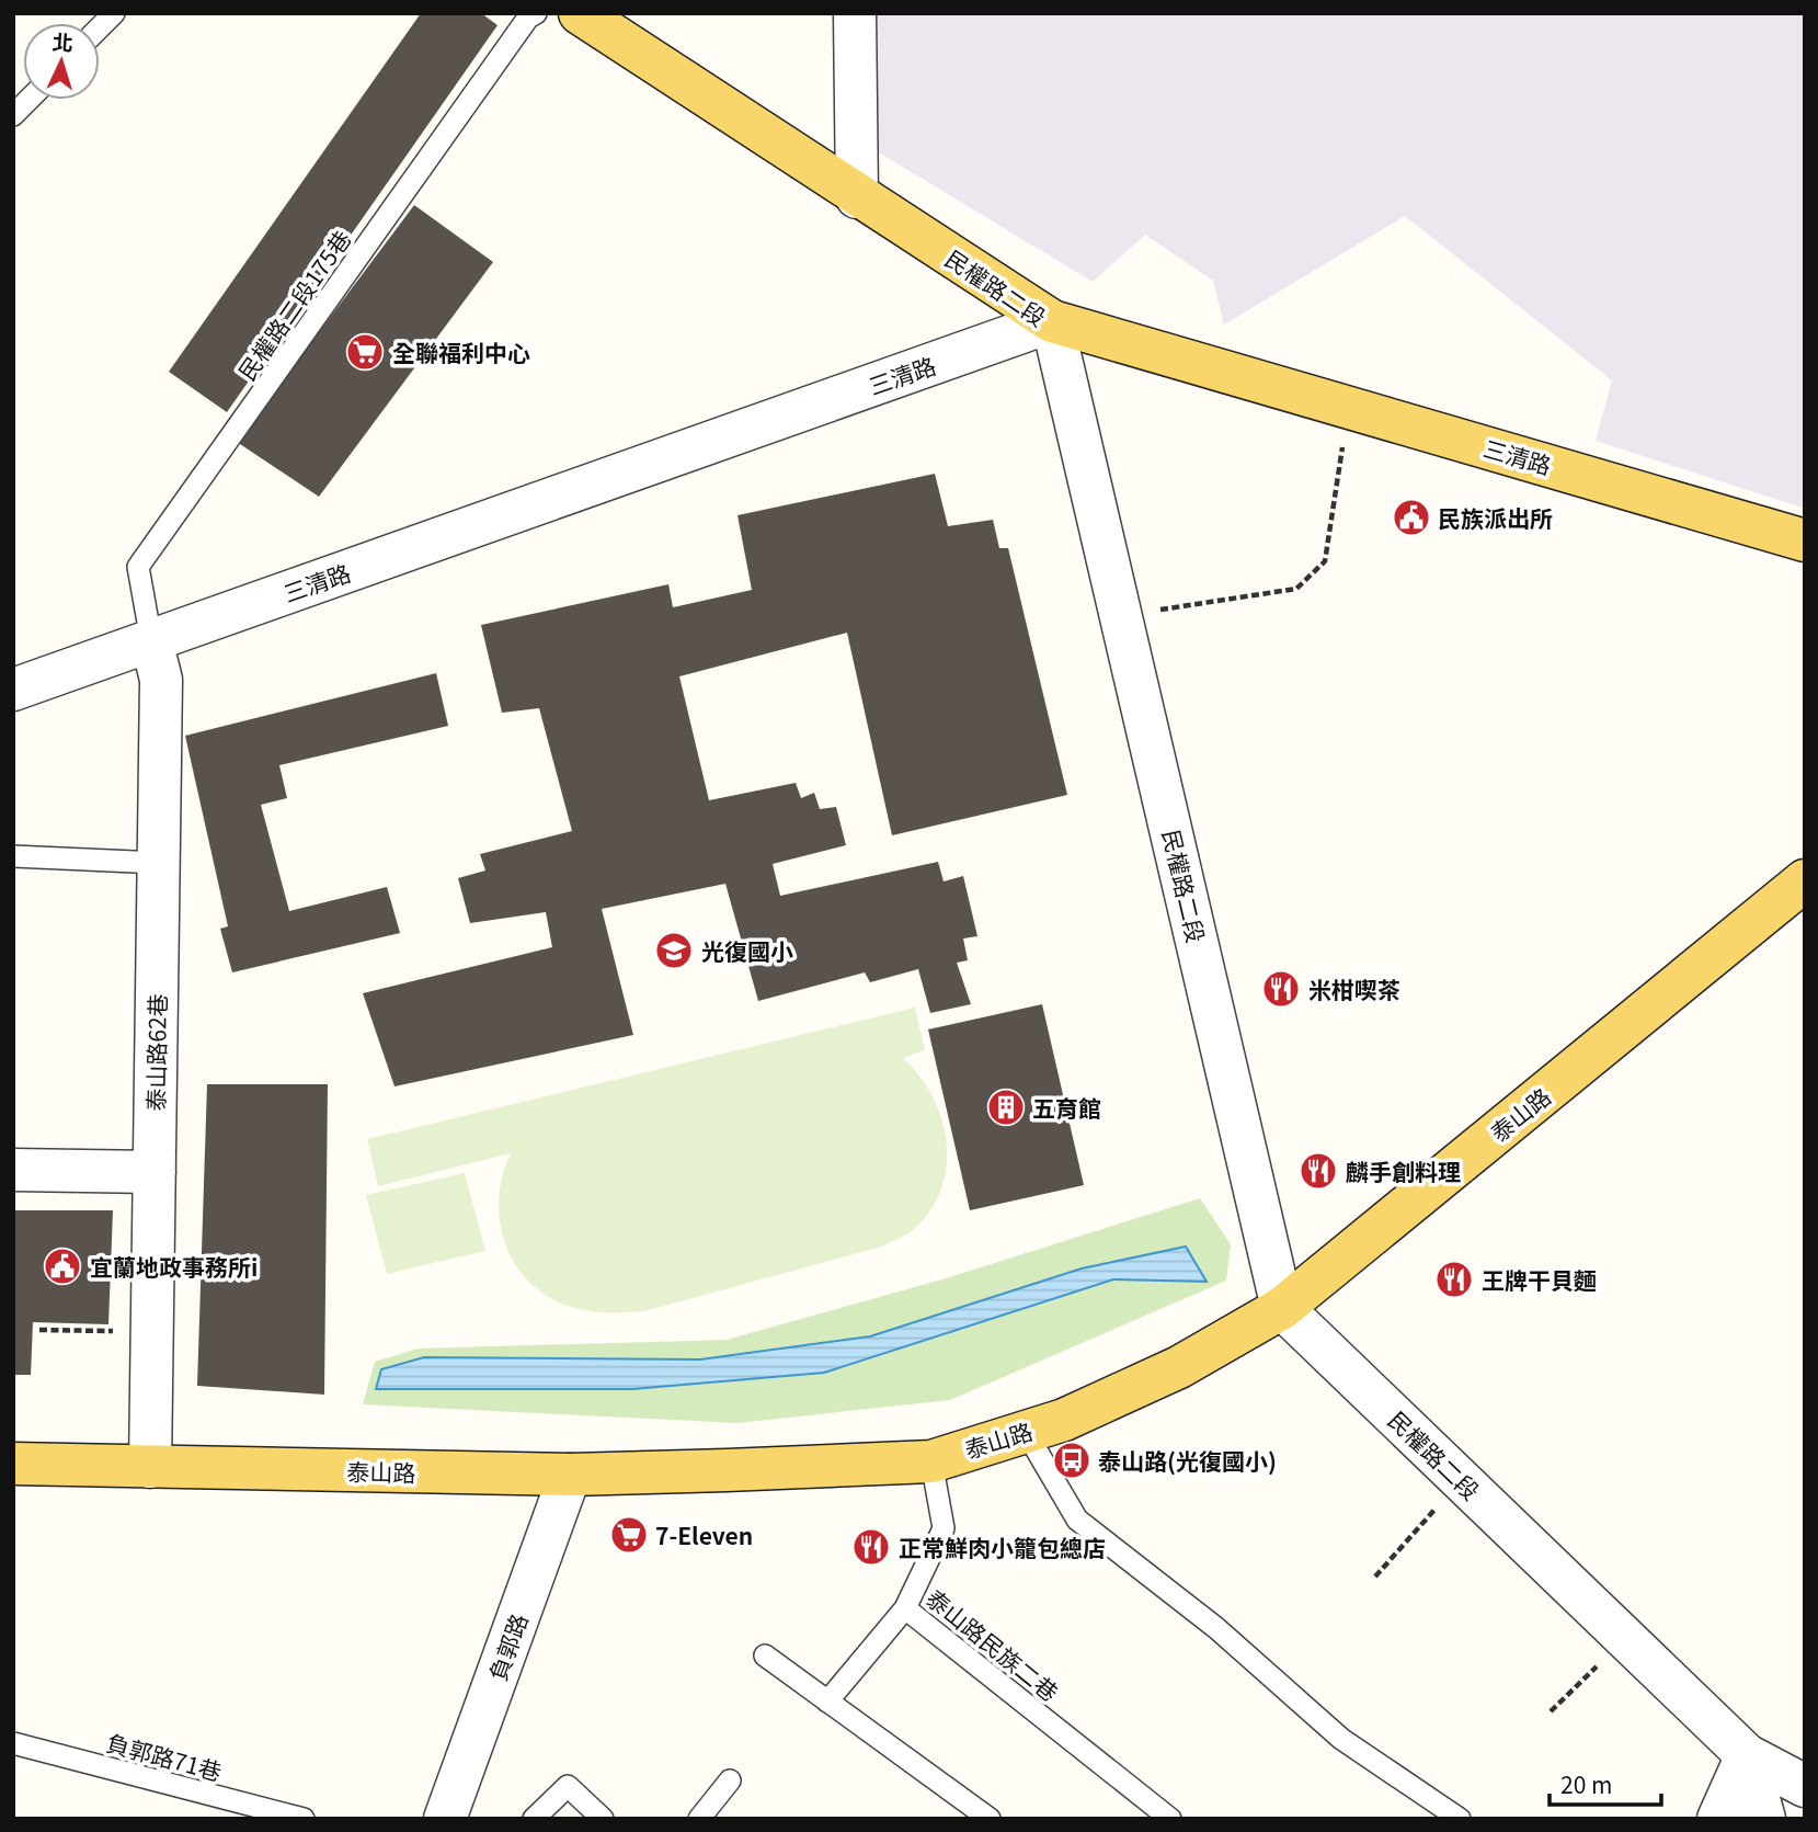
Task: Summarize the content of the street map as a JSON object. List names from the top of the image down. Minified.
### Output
{"streets":{"main road":["民權路二段","三清路","泰山路"],"street":["泰山路62巷","負郭路"],"lane":["民權路二段175巷","泰山路民族二巷","負郭路71巷"]},"crossings":[["民權路二段","三清路"],["民權路二段","泰山路"],["民權路二段175巷","三清路"],["民權路二段175巷","泰山路62巷"],["三清路","泰山路62巷"],["泰山路62巷","泰山路"],["泰山路","泰山路民族二巷"],["泰山路","負郭路"]],"places":{"supermarket":["全聯福利中心","7-Eleven"],"public building":["民族派出所","宜蘭地政事務所i"],"school or university":["光復國小"],"restaurant":["米柑喫茶","麟手創料理","王牌干貝麵","正常鮮肉小籠包總店"],"building":["五育館"],"bus stop":["泰山路(光復國小)"]},"scale_bar":"20 m","north":"top"}
